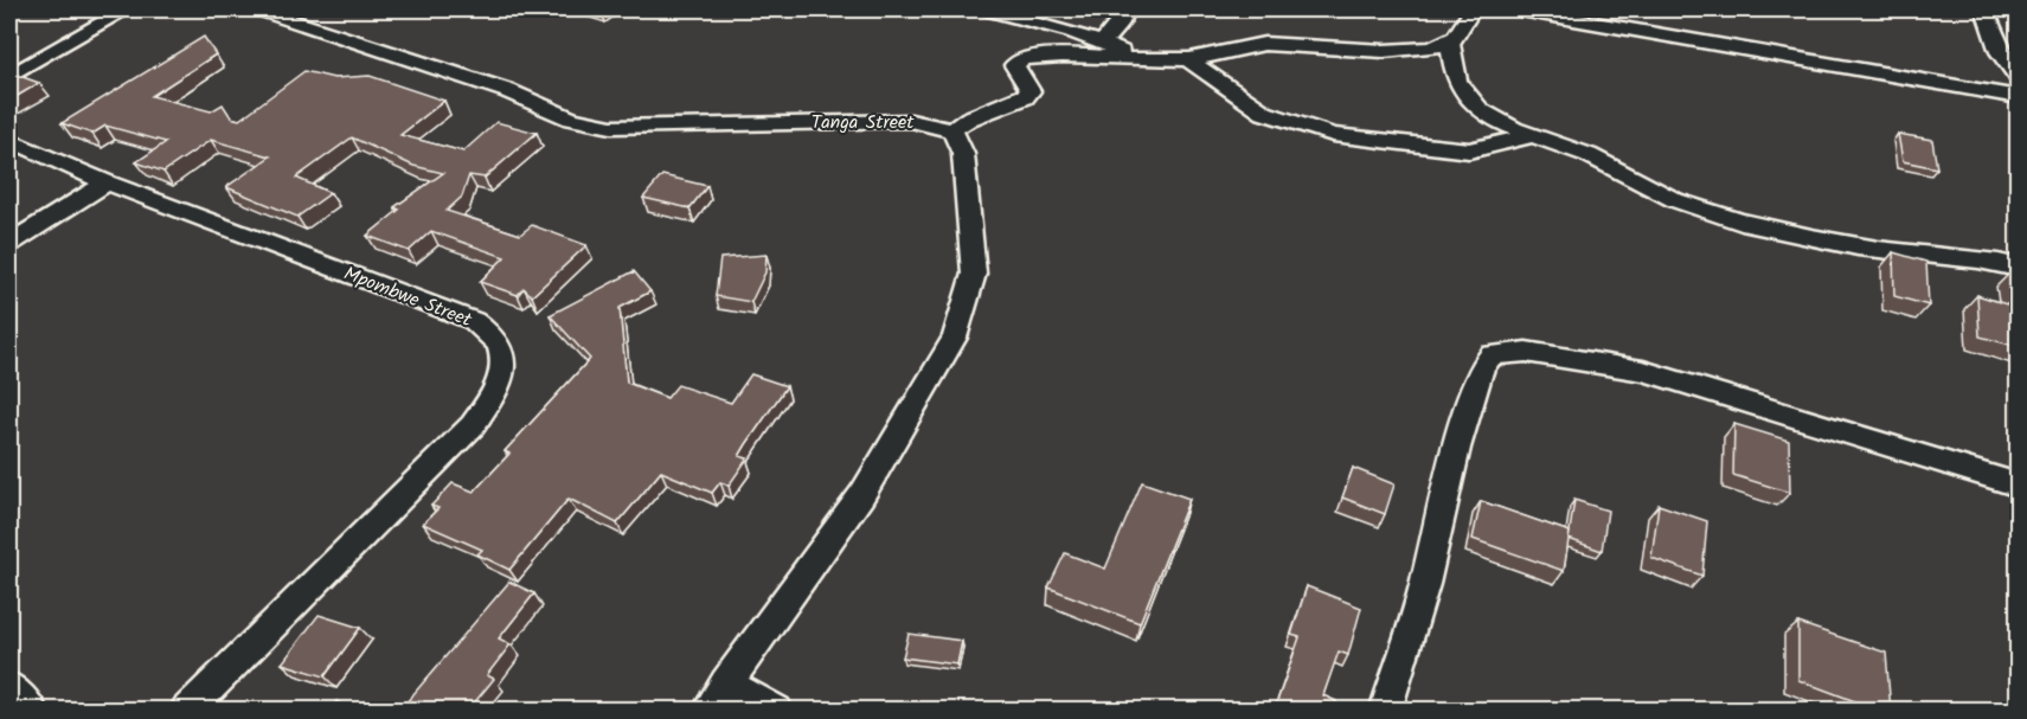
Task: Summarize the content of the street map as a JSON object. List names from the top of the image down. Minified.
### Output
{"streets":{"street":["Tanga Street","Mpombwe Street"]}}
